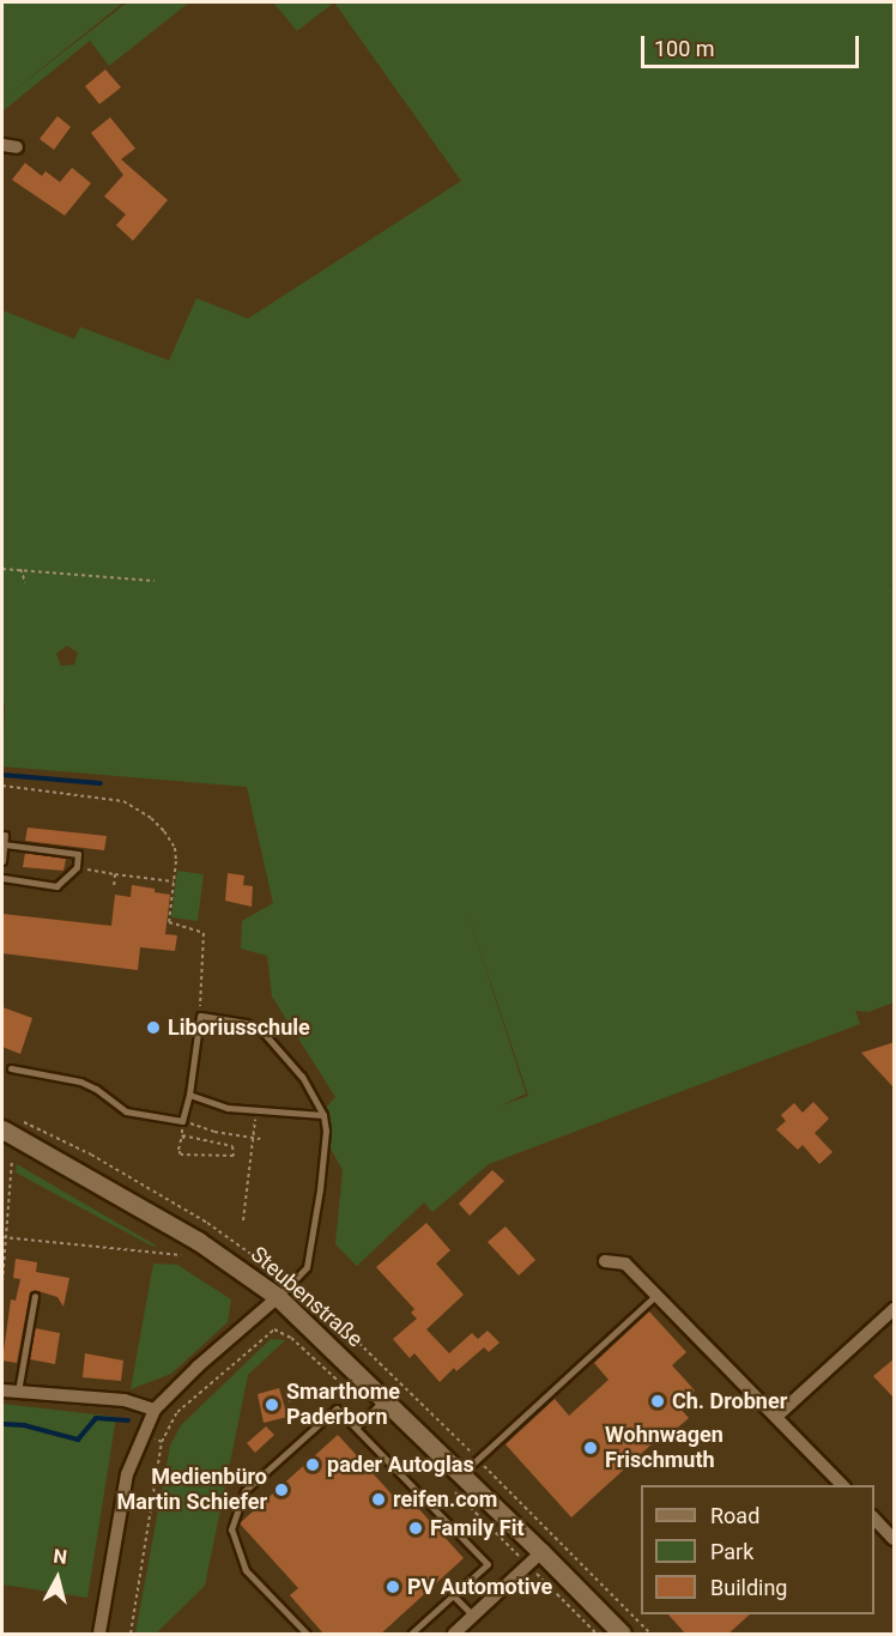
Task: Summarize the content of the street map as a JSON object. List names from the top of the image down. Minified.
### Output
{"streets":{"street":["Steubenstraße"]},"places":["Liboriusschule","Ch. Drobner","Smarthome Paderborn","Wohnwagen Frischmuth","pader Autoglas","Medienbüro Martin Schiefer","reifen.com","Family Fit","PV Automotive"],"legend":["Road","Park","Building"],"scale_bar":"100 m","north":"top"}
